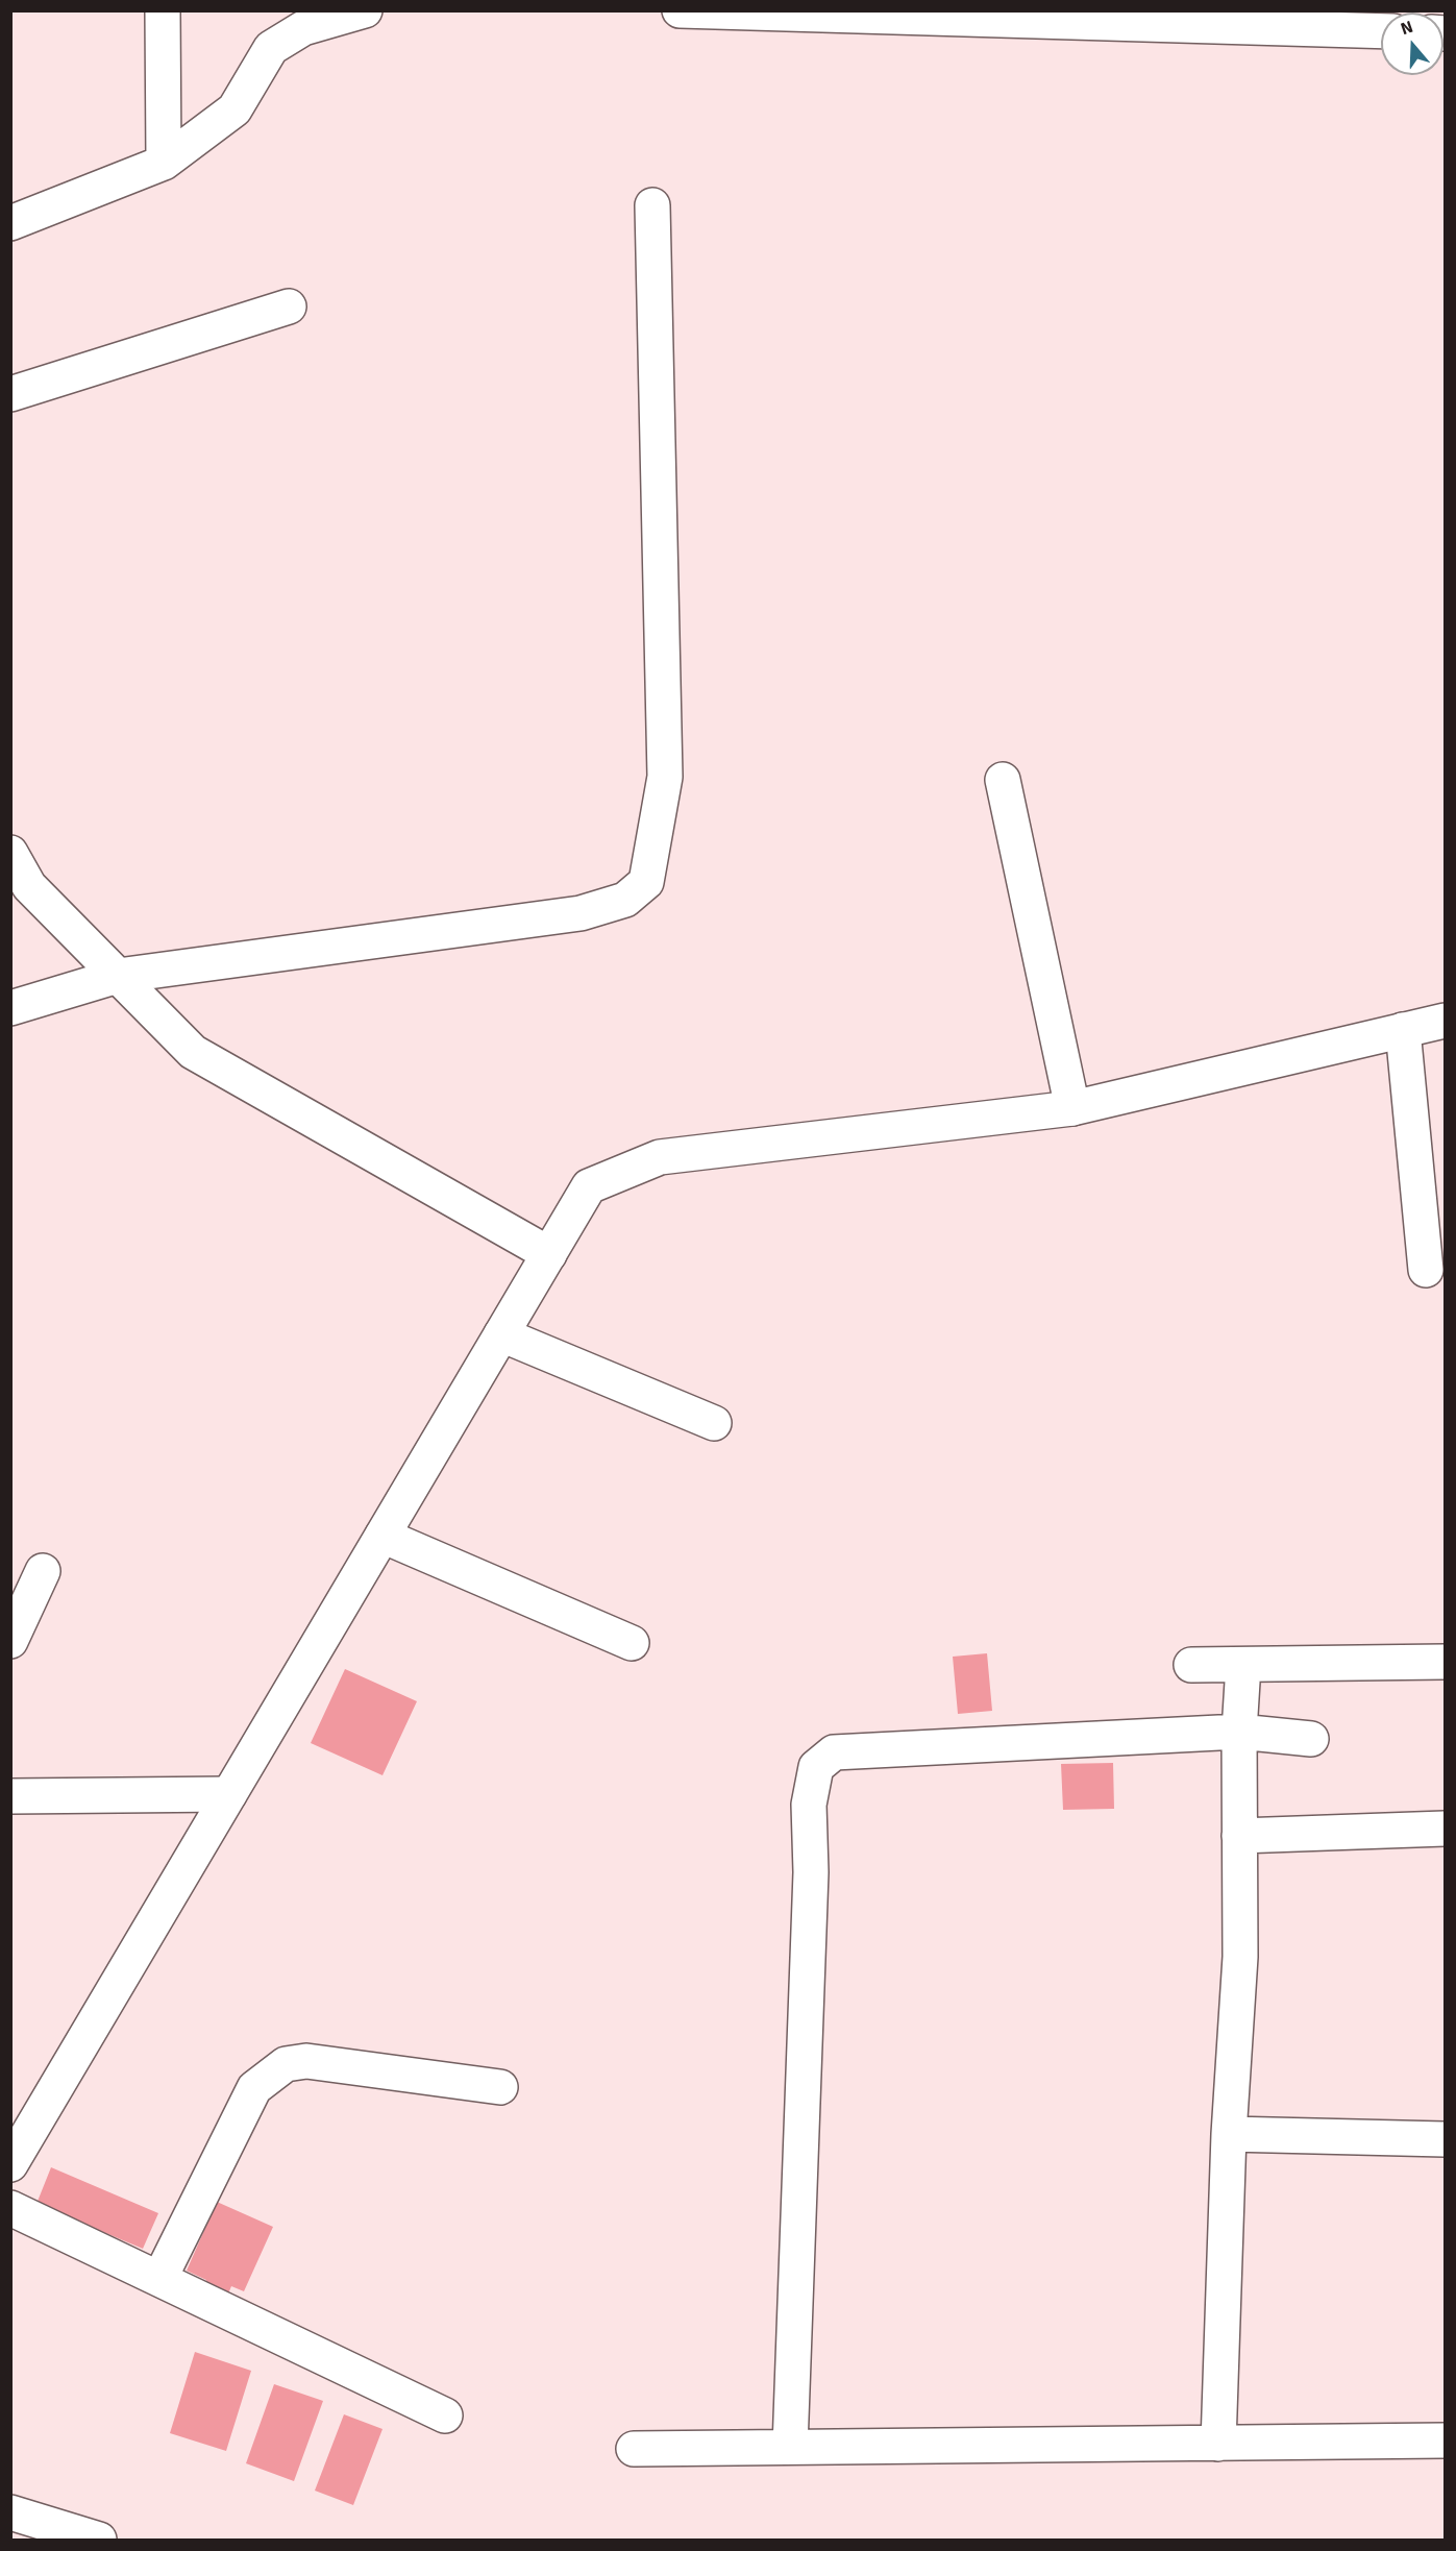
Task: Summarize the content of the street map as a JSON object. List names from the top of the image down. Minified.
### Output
{"north":"top"}
